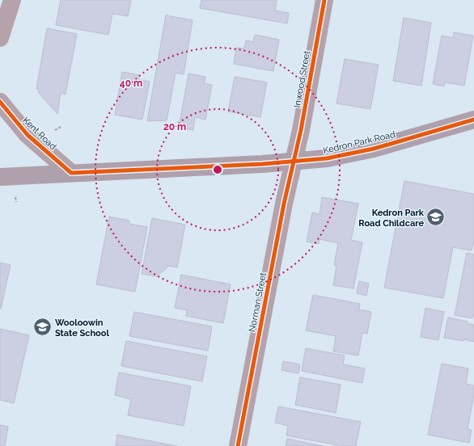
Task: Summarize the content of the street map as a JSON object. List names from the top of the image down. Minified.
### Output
{"streets":{"main road":["Kedron Park Road"],"street":["Inwood Street","Kent Road","Norman Street"]},"crossings":[["Inwood Street","Kedron Park Road"],["Inwood Street","Norman Street"],["Kent Road","Kedron Park Road"],["Kedron Park Road","Norman Street"]],"places":{"school or university":["Kedron Park Road Childcare","Wooloowin State School"]},"rings":["40 m","20 m"]}
